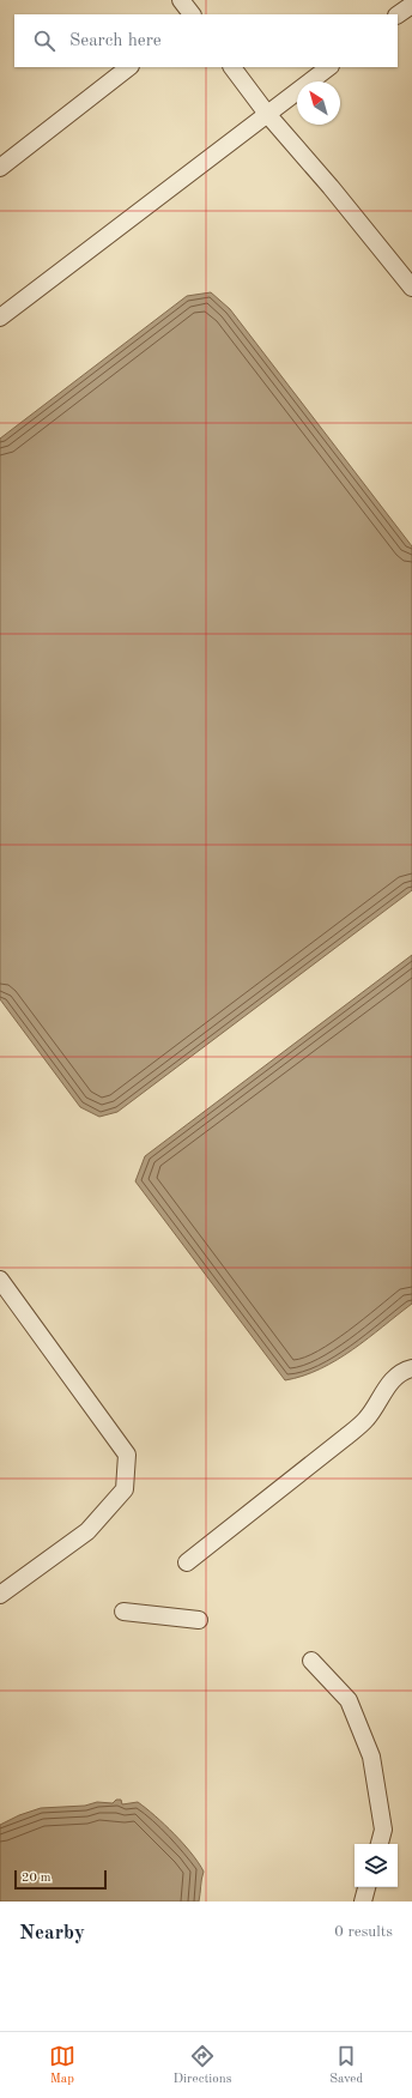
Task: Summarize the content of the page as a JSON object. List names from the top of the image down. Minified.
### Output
{"scale_bar":"20 m","north":"top left","page":{"search":"Search here","scale":"20 m","heading":["Nearby","0 results"],"nav":["Map","Directions","Saved"]}}
